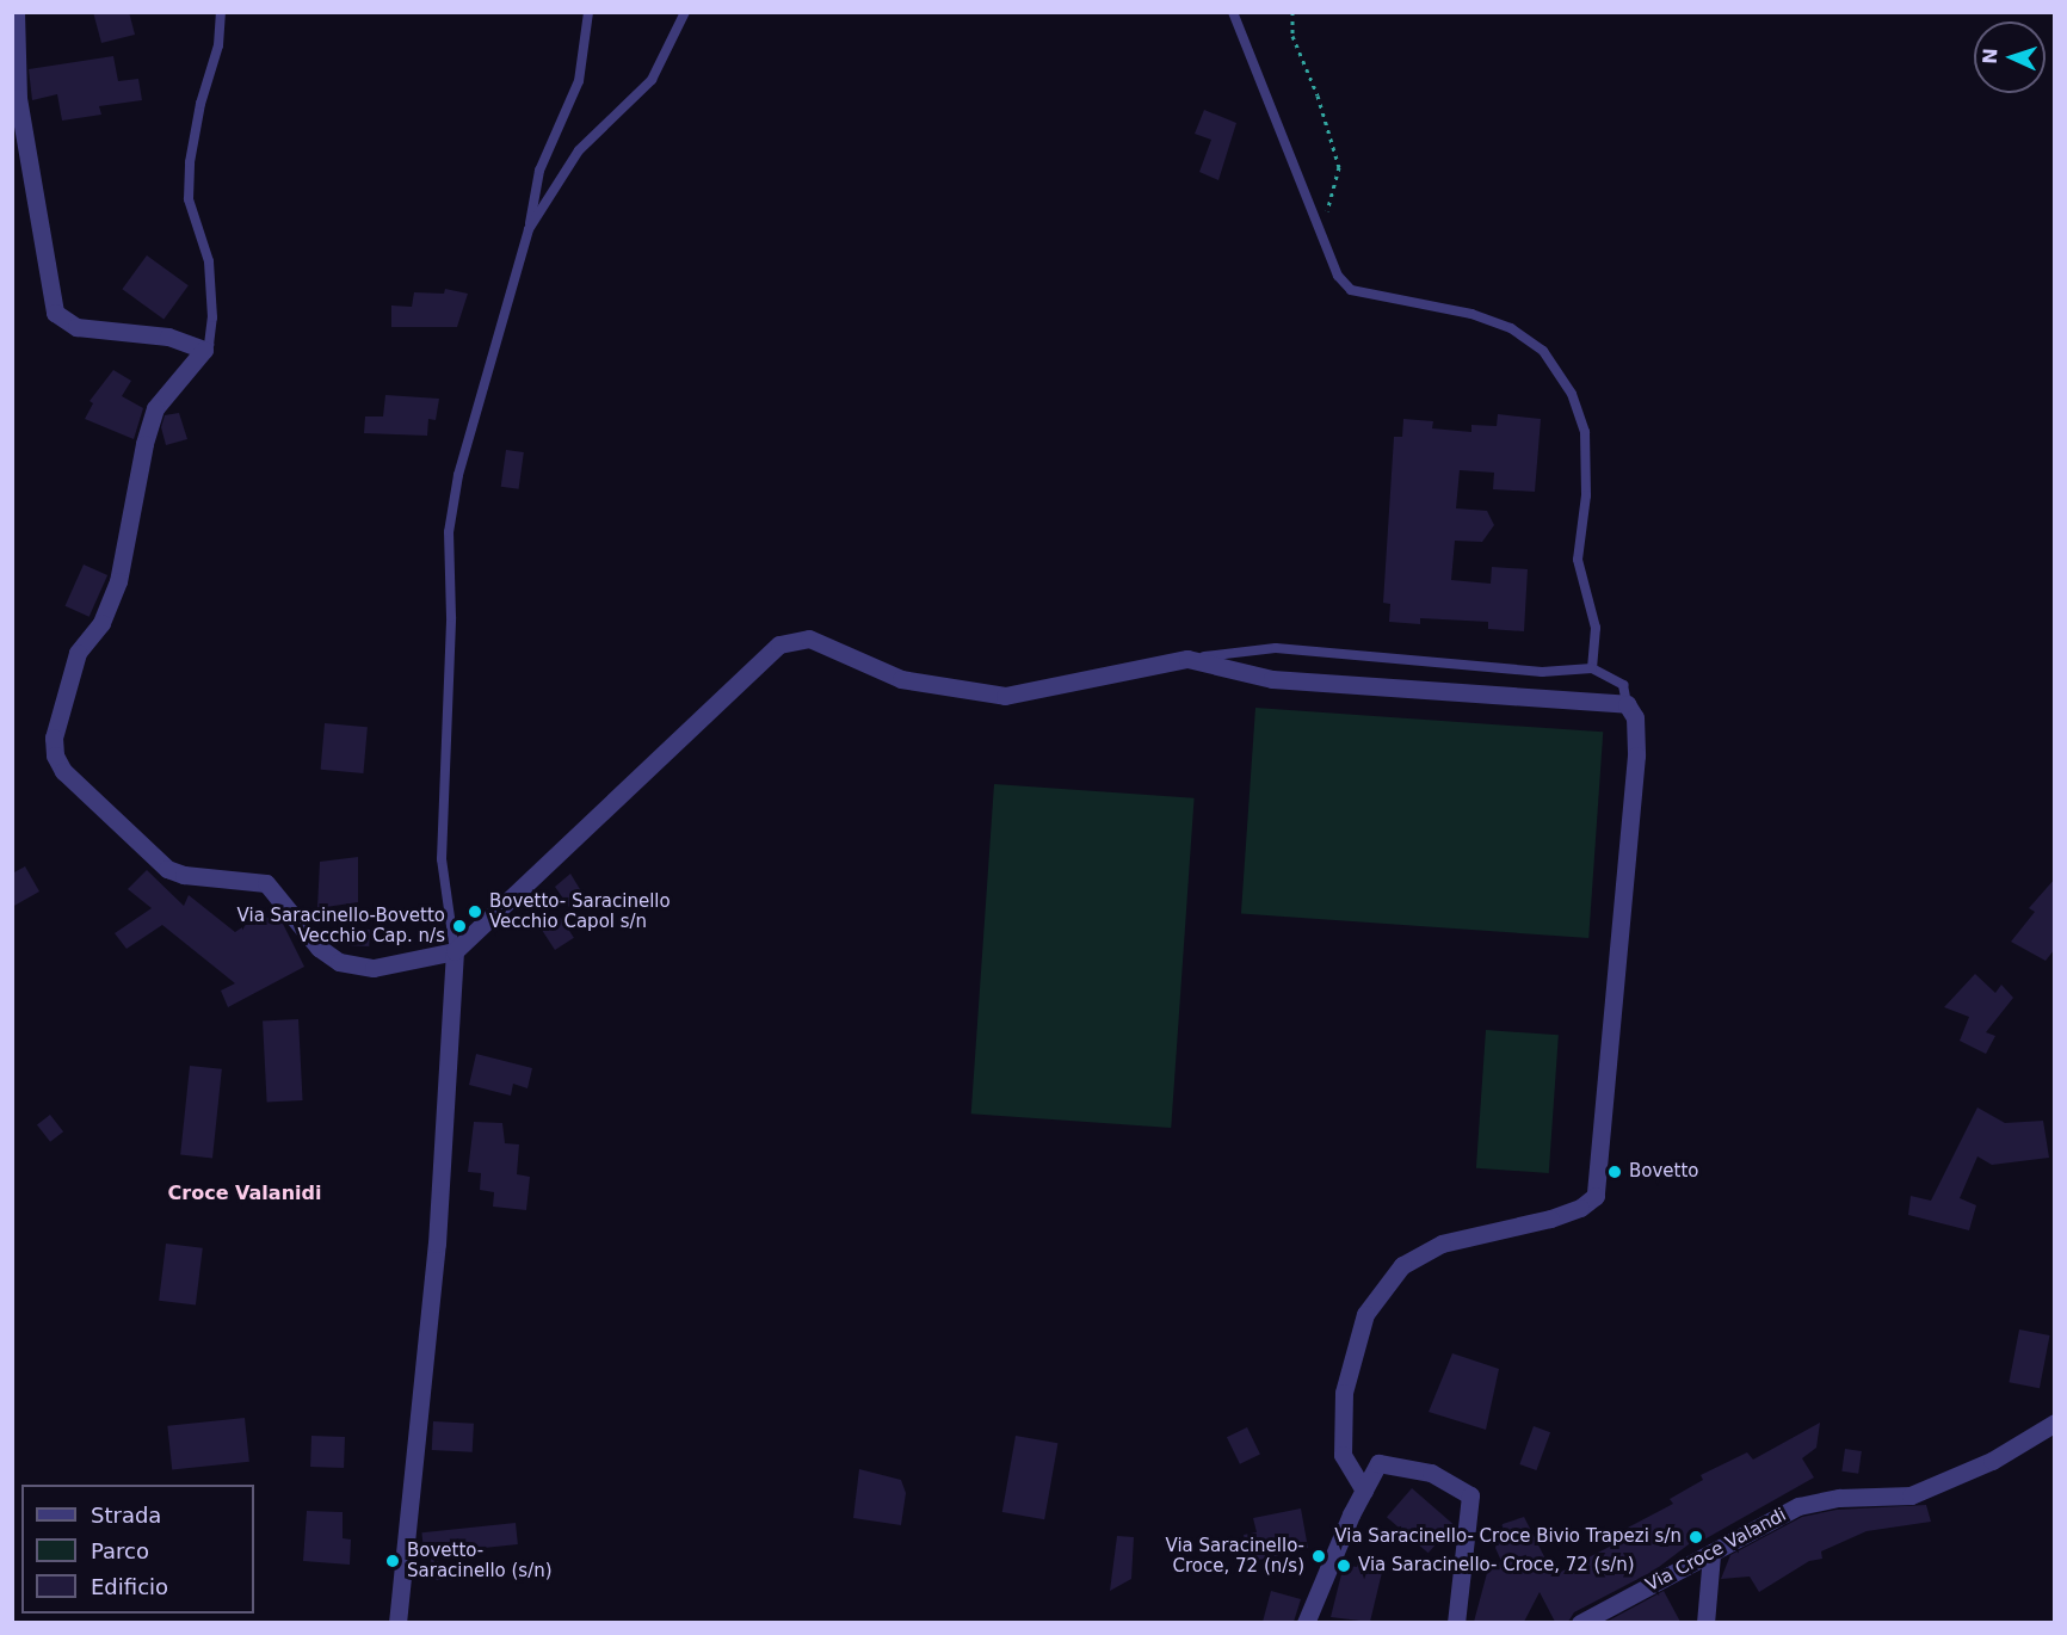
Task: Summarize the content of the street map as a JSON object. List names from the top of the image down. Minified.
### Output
{"streets":{"street":["Via Croce Valandi"]},"districts":["Croce Valanidi"],"places":["Bovetto- Saracinello Vecchio Capol s/n","Via Saracinello-Bovetto Vecchio Cap. n/s","Bovetto","Via Saracinello- Croce Bivio Trapezi s/n","Via Saracinello- Croce, 72 (n/s)","Bovetto- Saracinello (s/n)","Via Saracinello- Croce, 72 (s/n)"],"legend":["Strada","Parco","Edificio"],"north":"left"}
